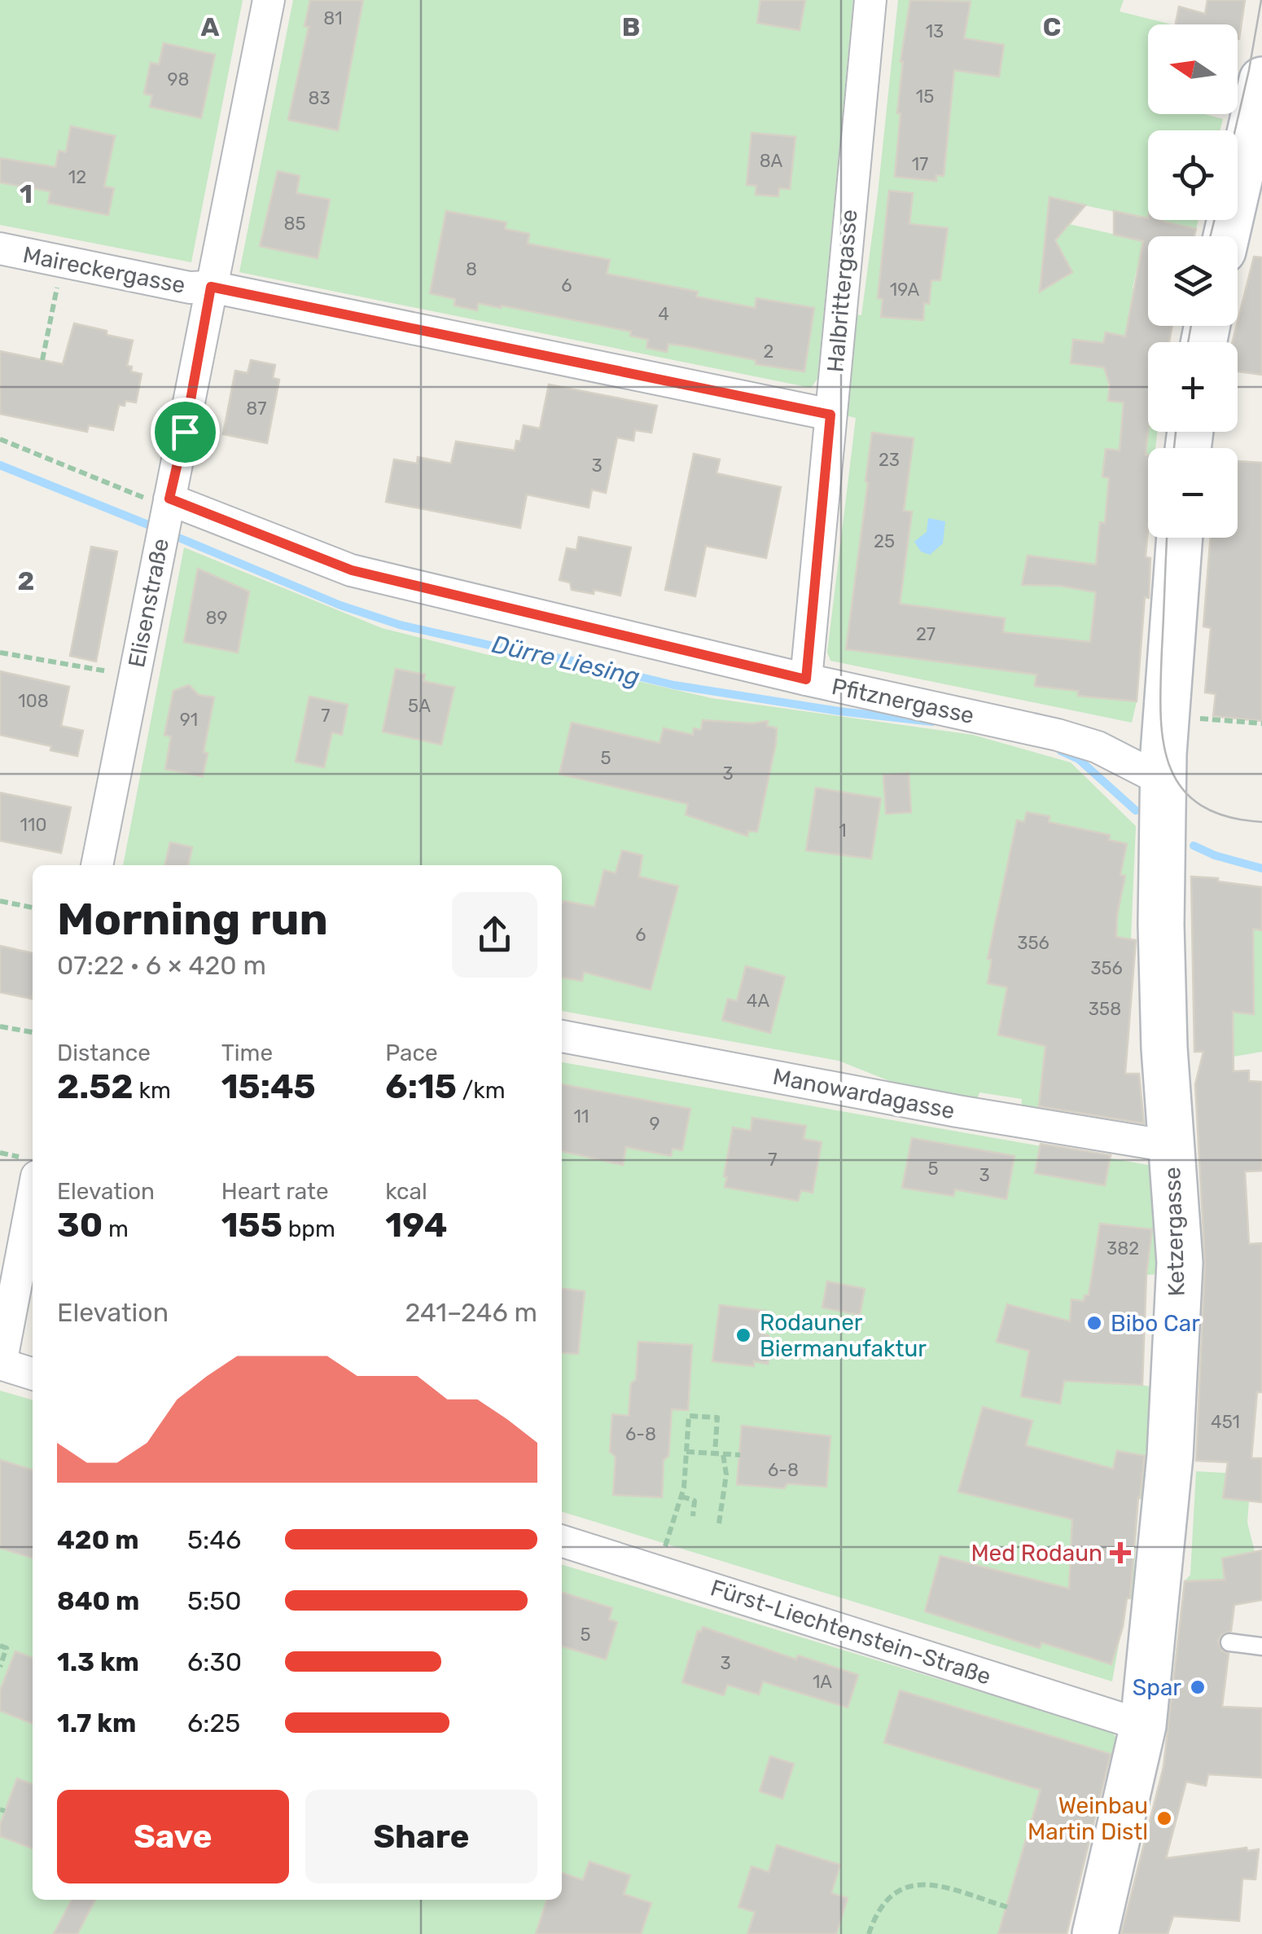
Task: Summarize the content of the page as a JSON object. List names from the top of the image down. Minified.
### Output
{"streets":{"main road":["Ketzergasse"],"street":["Maireckergasse","Halbrittergasse","Elisenstraße","Pfitznergasse","Manowardagasse","Fürst-Liechtenstein-Straße"]},"crossings":[["Maireckergasse","Halbrittergasse"],["Maireckergasse","Elisenstraße"],["Halbrittergasse","Pfitznergasse"],["Elisenstraße","Pfitznergasse"],["Pfitznergasse","Ketzergasse"],["Manowardagasse","Ketzergasse"],["Ketzergasse","Fürst-Liechtenstein-Straße"]],"water":["Dürre Liesing"],"places":{"other":["Bibo Car","Rodauner Biermanufaktur","Spar","Weinbau Martin Distl"],"health":["Med Rodaun"]},"house_numbers":["81","13","98","15","83","8A","17","12","85","8","6","19A","4","2","87","23","3","25","89","27","108","5A","7","91","5","3","110","1","6","356","356","4A","358","11","9","7","5","3","382","451","6-8","6-8","5","3","1A"],"north":"left","page":{"map_buttons":["+","−"],"heading":["Morning run","07:22 · 6 × 420 m"],"stats":[["Distance","2.52 km"],["Time","15:45"],["Pace","6:15 /km"],["Elevation","30 m"],["Heart rate","155 bpm"],["kcal","194"]],"chart":["Elevation","241–246 m"],"list":[{"name":"420 m","note":"5:46"},{"name":"840 m","note":"5:50"},{"name":"1.3 km","note":"6:30"},{"name":"1.7 km","note":"6:25"}],"buttons":["Save","Share"]},"grid":{"columns":["A","B","C"],"rows":["1","2"]}}
